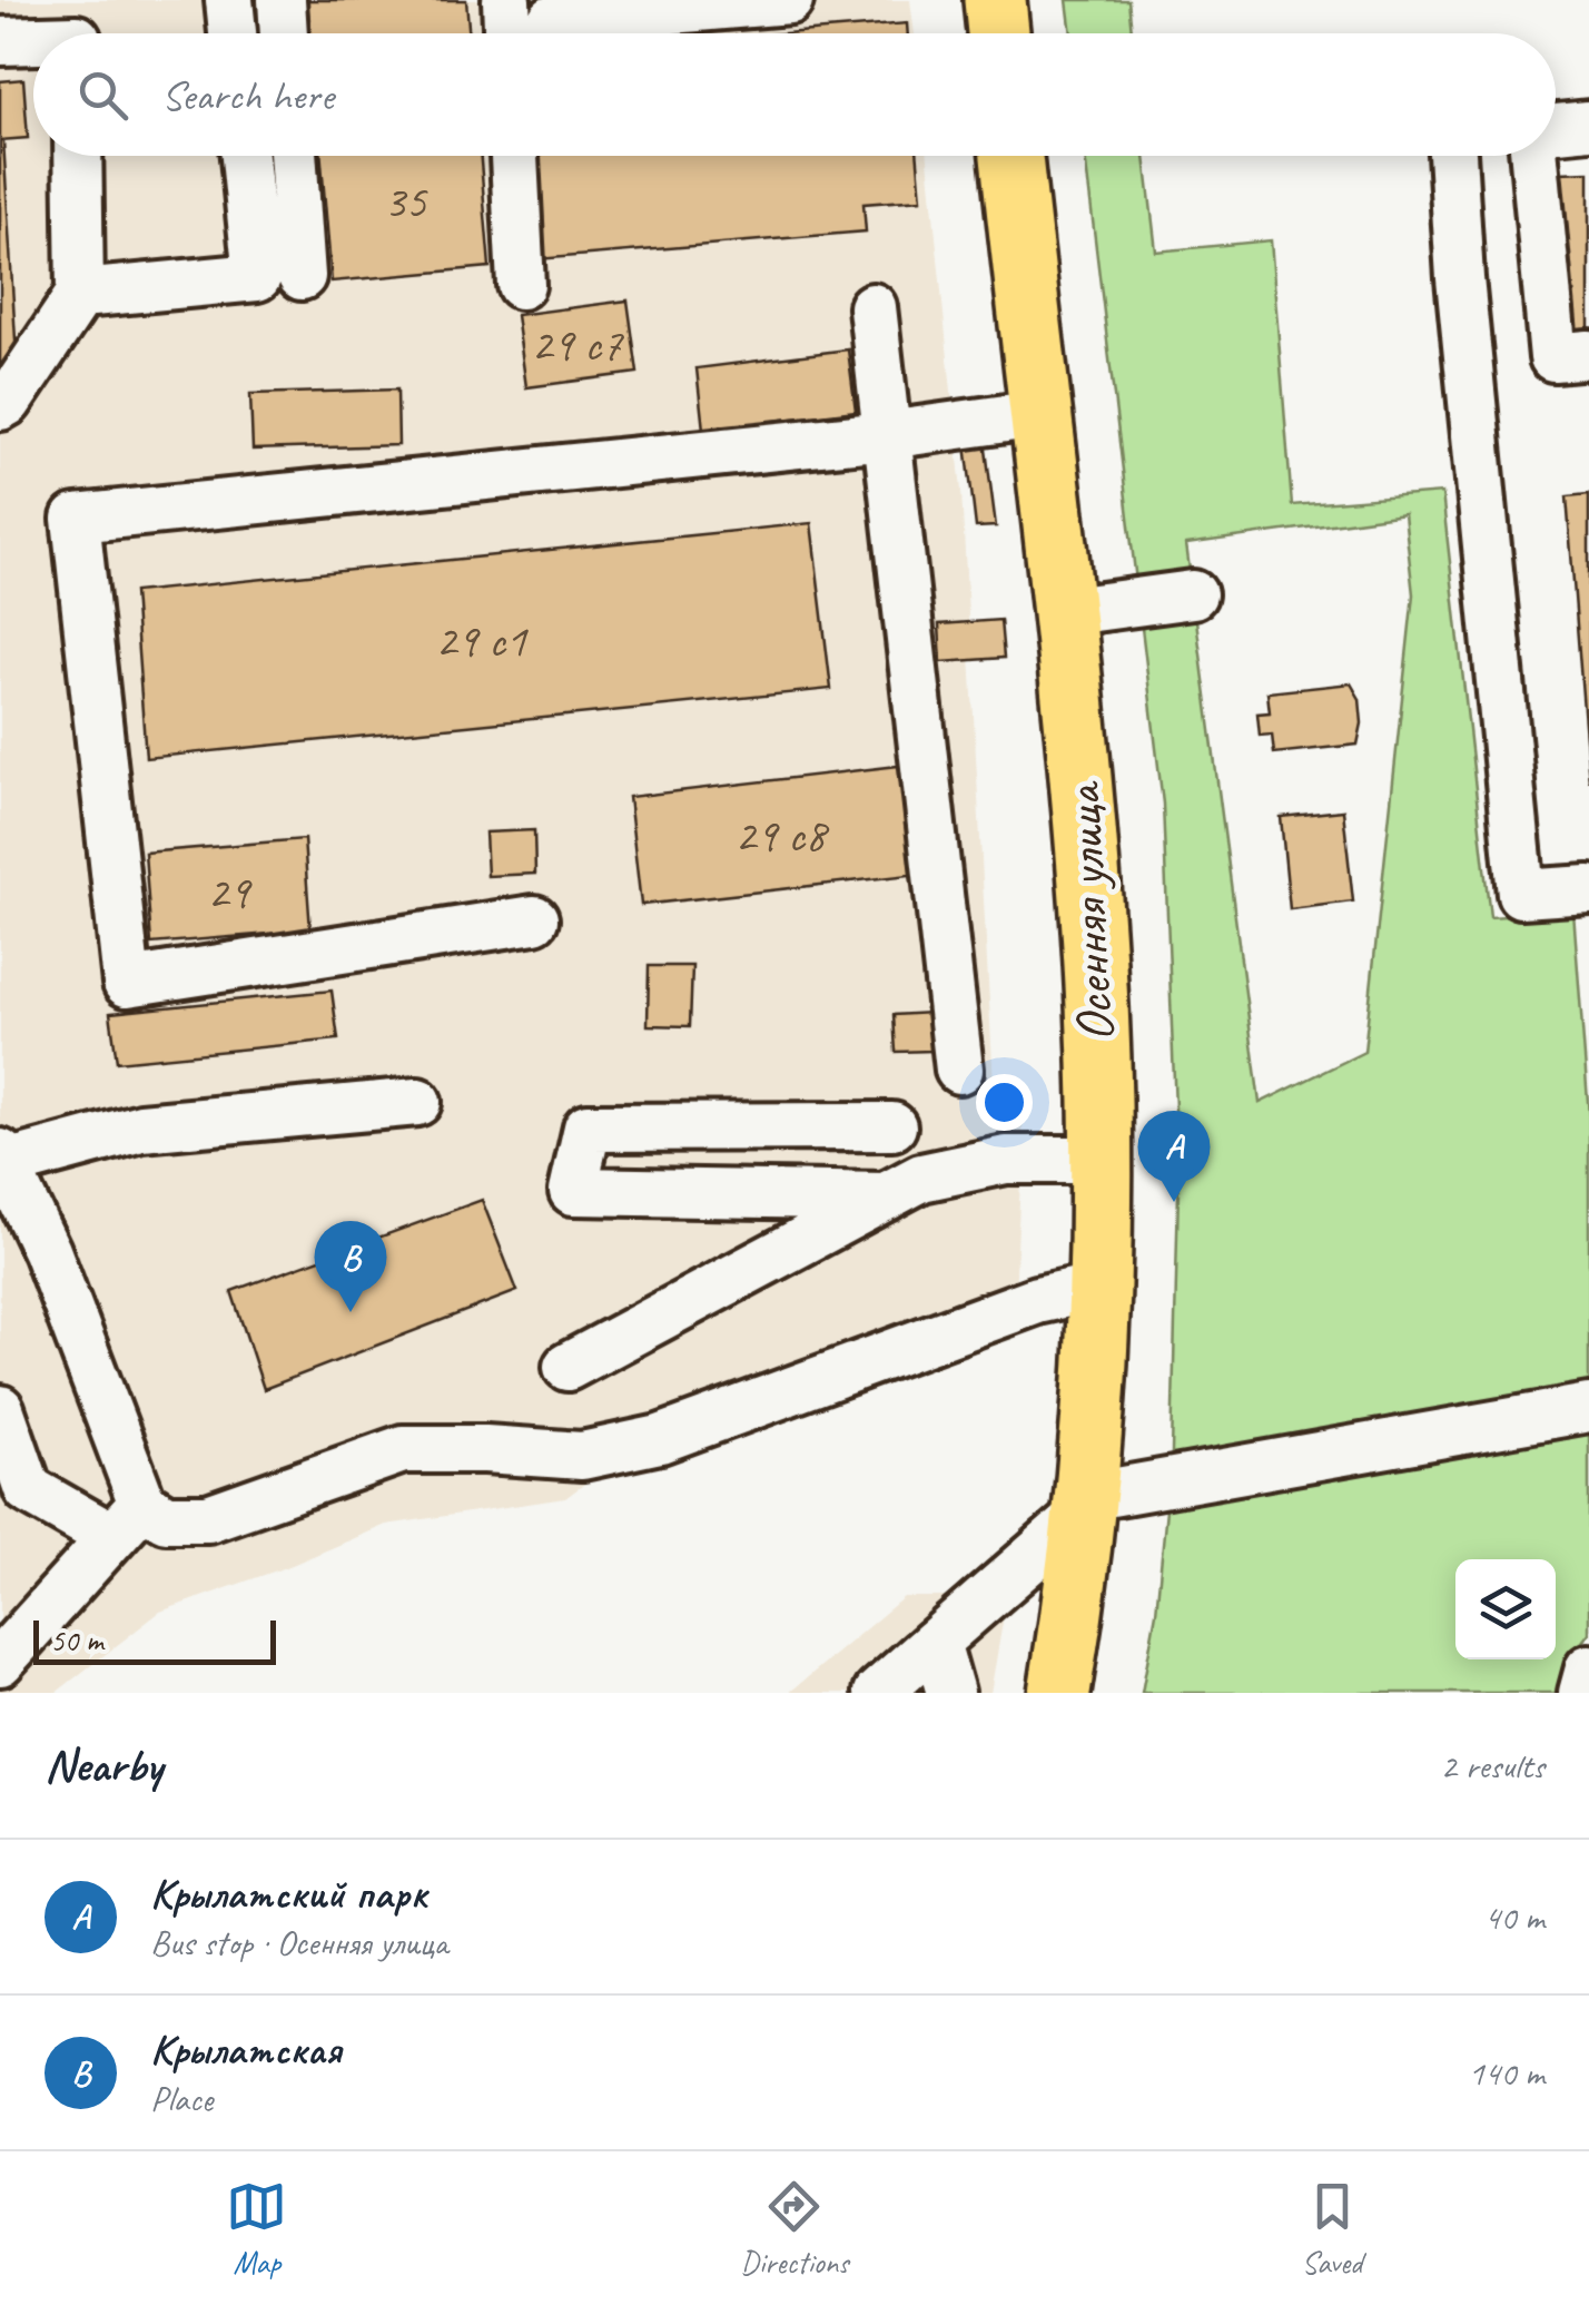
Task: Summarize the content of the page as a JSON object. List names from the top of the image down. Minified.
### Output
{"streets":{"main road":["Осенняя улица"]},"house_numbers":["35","29 с7","29 с1","29 с8","29"],"scale_bar":"50 m","page":{"search":"Search here","pins":["A","B"],"scale":"50 m","heading":["Nearby","2 results"],"list":[{"mark":"A","name":"Крылатский парк","note":"Bus stop · Осенняя улица","value":"40 m"},{"mark":"B","name":"Крылатская","note":"Place","value":"140 m"}],"nav":["Map","Directions","Saved"]}}
